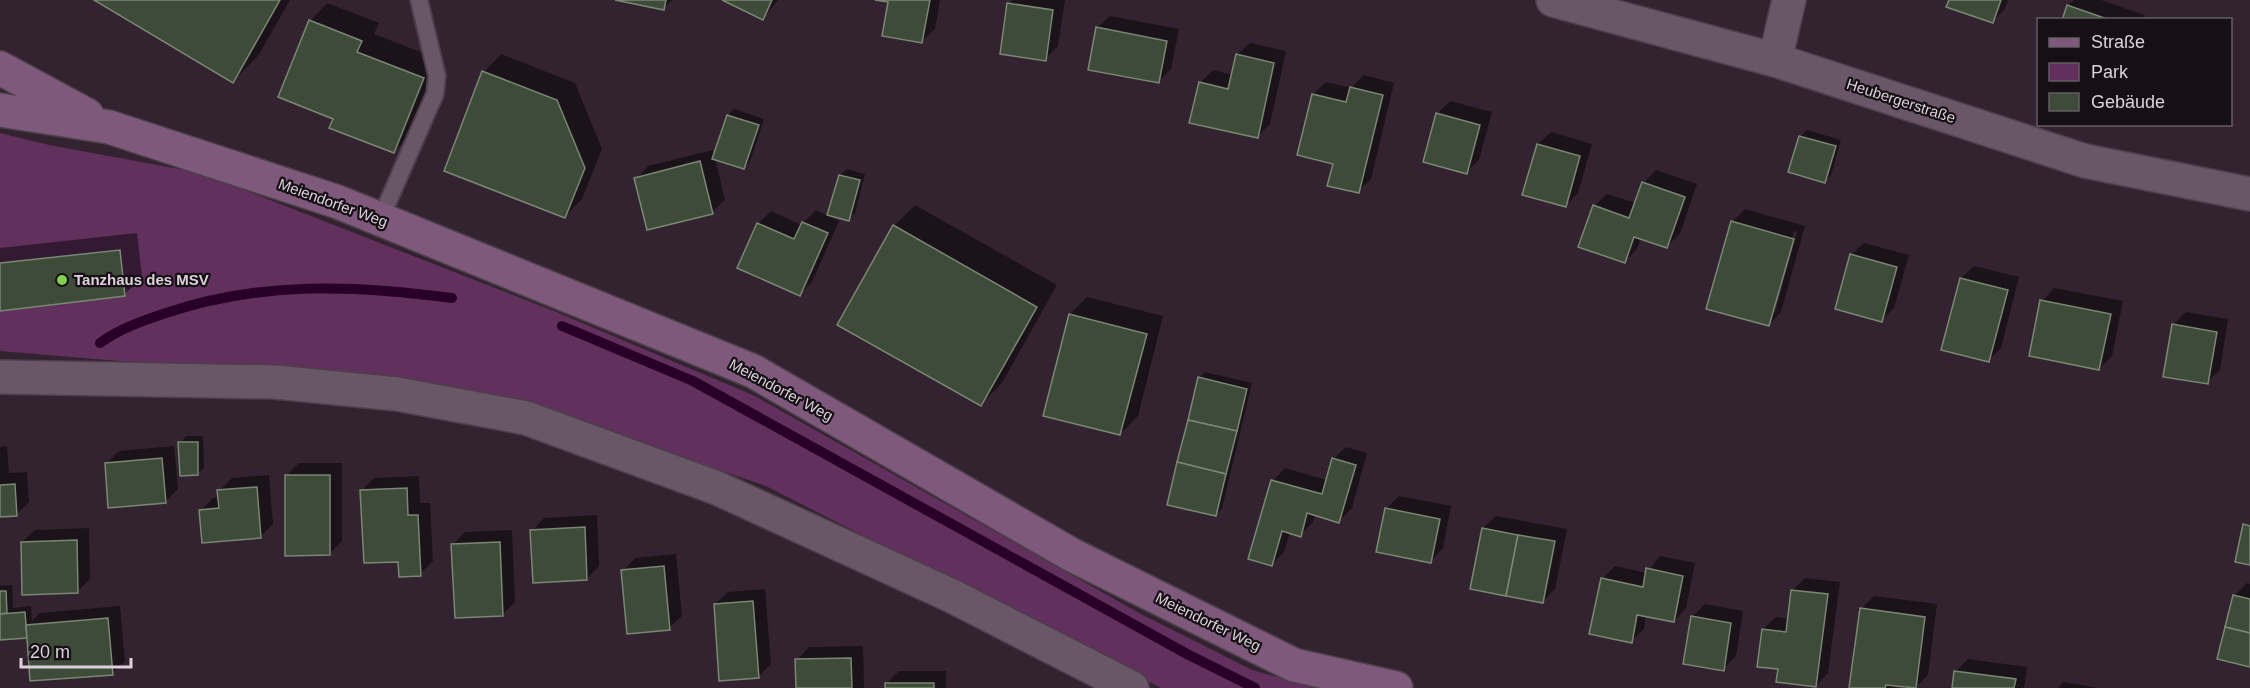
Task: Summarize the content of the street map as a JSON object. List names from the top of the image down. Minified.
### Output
{"streets":{"street":["Heubergerstraße","Meiendorfer Weg"]},"places":["Tanzhaus des MSV"],"legend":["Straße","Park","Gebäude"],"scale_bar":"20 m"}
